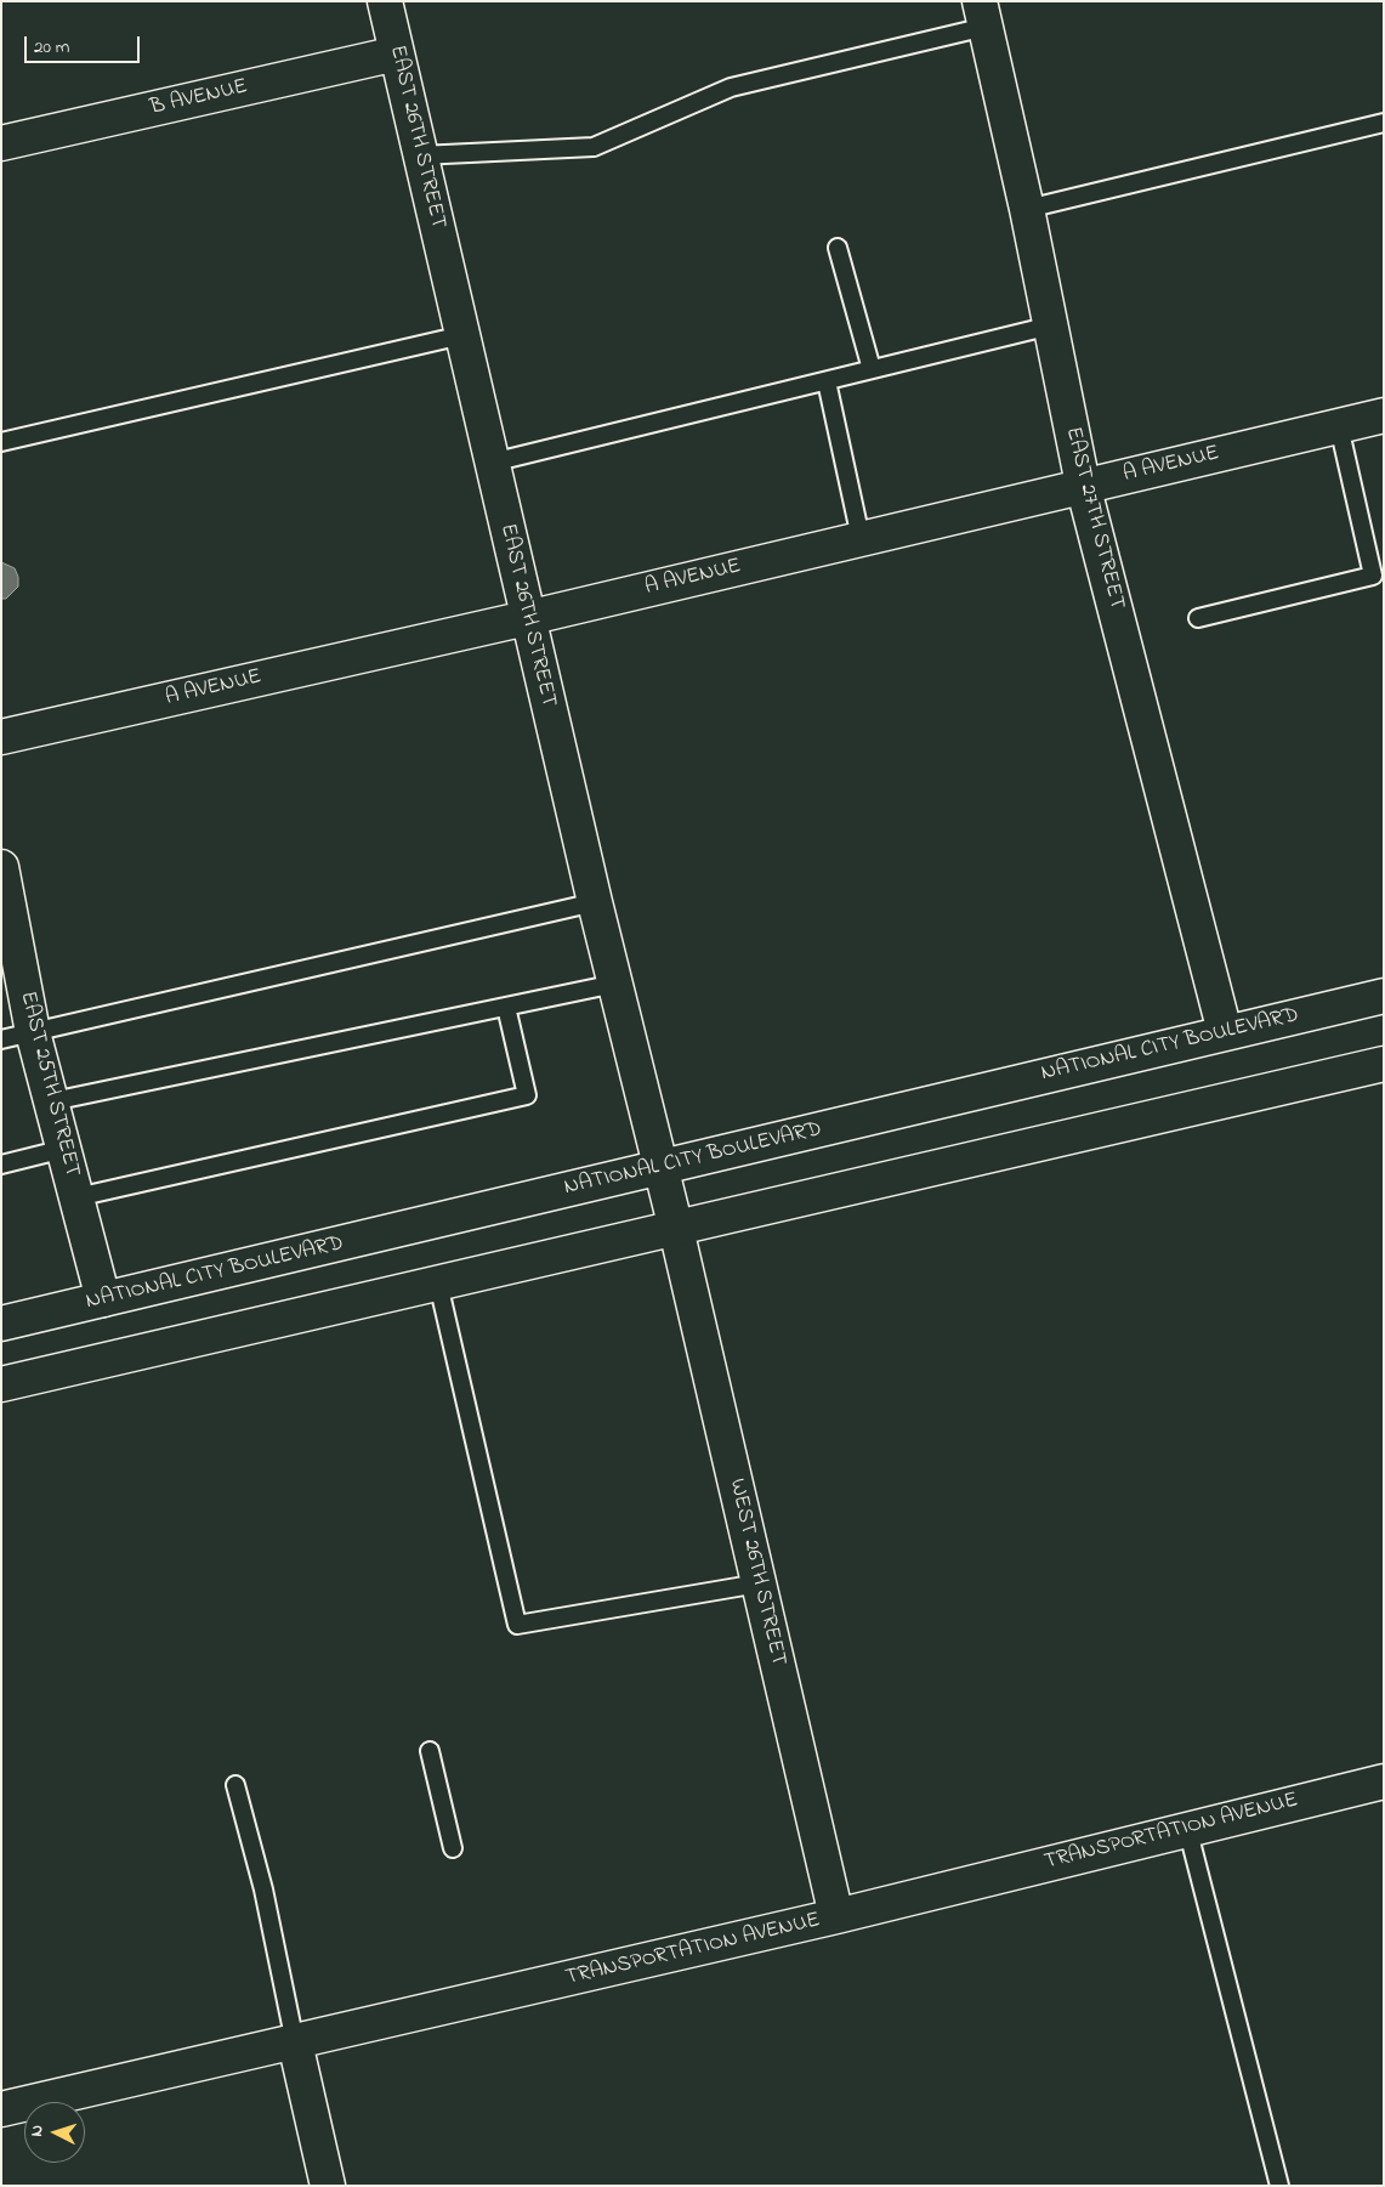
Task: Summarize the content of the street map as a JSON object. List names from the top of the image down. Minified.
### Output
{"streets":{"street":["B AVENUE","EAST 26TH STREET","A AVENUE","EAST 27TH STREET","NATIONAL CITY BOULEVARD","EAST 25TH STREET","WEST 26TH STREET","TRANSPORTATION AVENUE"]},"crossings":[["B AVENUE","EAST 26TH STREET"],["EAST 26TH STREET","A AVENUE"],["EAST 26TH STREET","NATIONAL CITY BOULEVARD"],["EAST 26TH STREET","WEST 26TH STREET"],["A AVENUE","EAST 27TH STREET"],["EAST 27TH STREET","NATIONAL CITY BOULEVARD"],["NATIONAL CITY BOULEVARD","EAST 25TH STREET"],["WEST 26TH STREET","TRANSPORTATION AVENUE"]],"scale_bar":"20 m","north":"left"}
